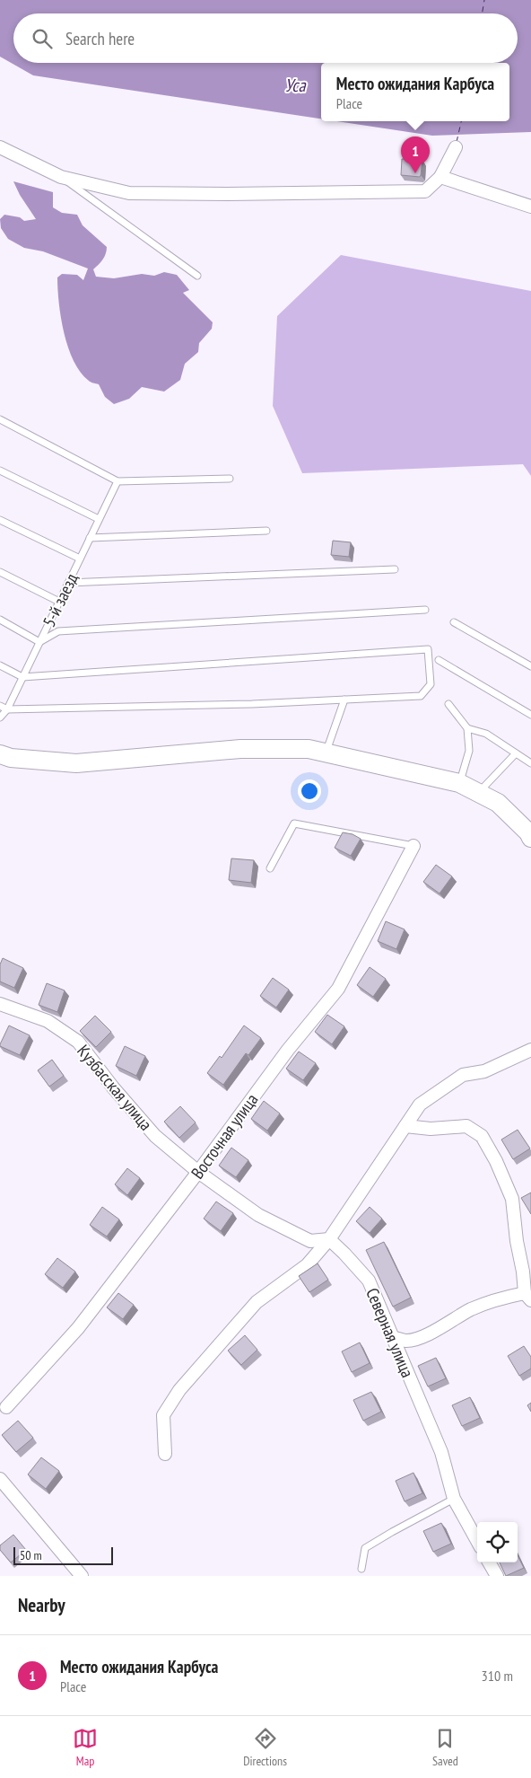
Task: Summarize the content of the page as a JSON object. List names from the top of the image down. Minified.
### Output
{"streets":{"street":["Кузбасская улица","Восточная улица","Северная улица"],"lane":["5-й заезд"]},"crossings":[["Кузбасская улица","Восточная улица"],["Кузбасская улица","Северная улица"]],"water":["Уса"],"scale_bar":"50 m","page":{"search":"Search here","popup":["Место ожидания Карбуса","Place"],"pins":"1","scale":"50 m","heading":"Nearby","list":[{"mark":"1","name":"Место ожидания Карбуса","note":"Place","value":"310 m"}],"nav":["Map","Directions","Saved"]}}
